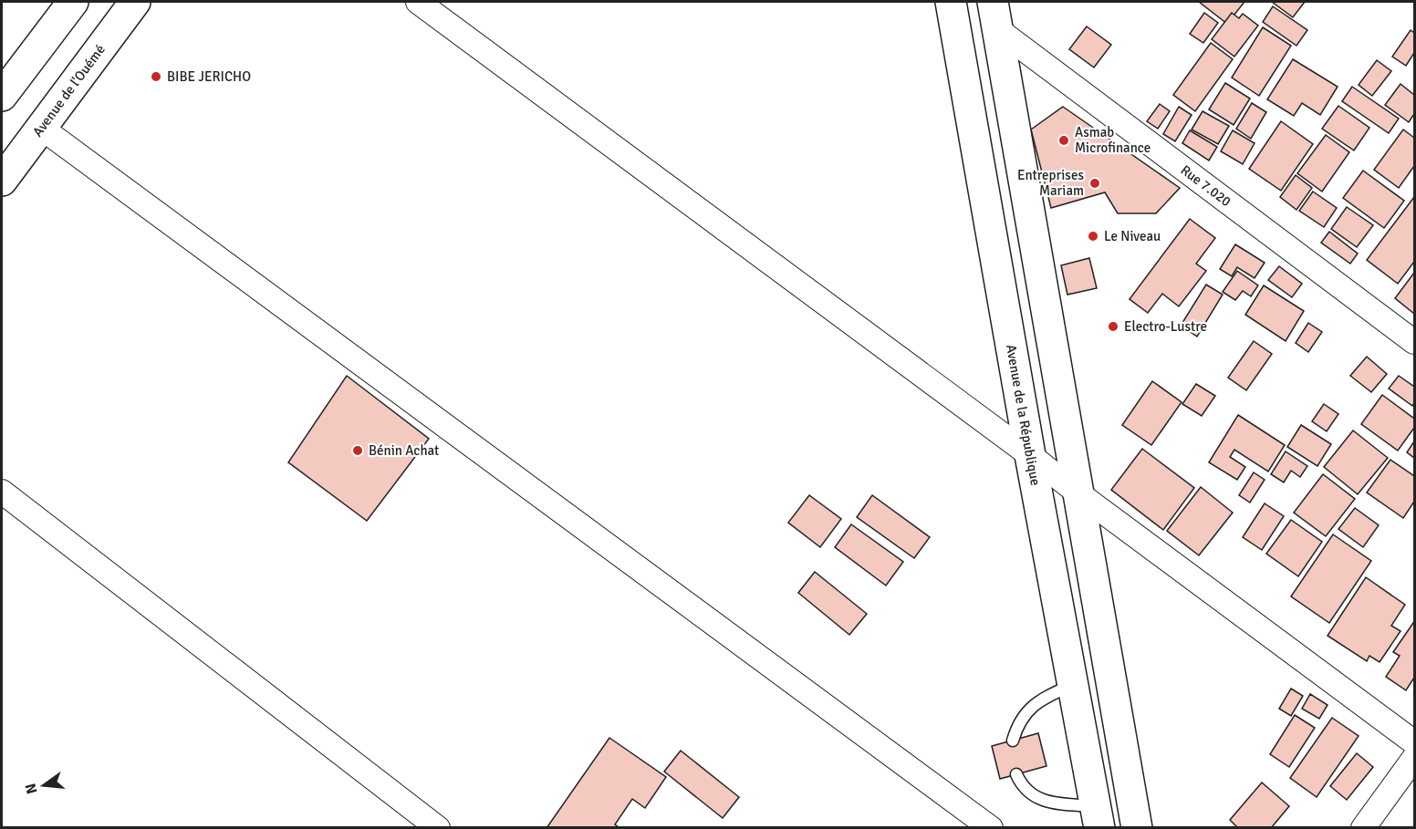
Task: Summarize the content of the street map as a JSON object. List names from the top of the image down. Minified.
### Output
{"streets":{"main road":["Avenue de l'Ouémé","Avenue de la République"],"street":["Rue 7.020"]},"places":["BIBE JERICHO","Asmab Microfinance","Entreprises Mariam","Le Niveau","Electro-Lustre","Bénin Achat"],"north":"left"}
